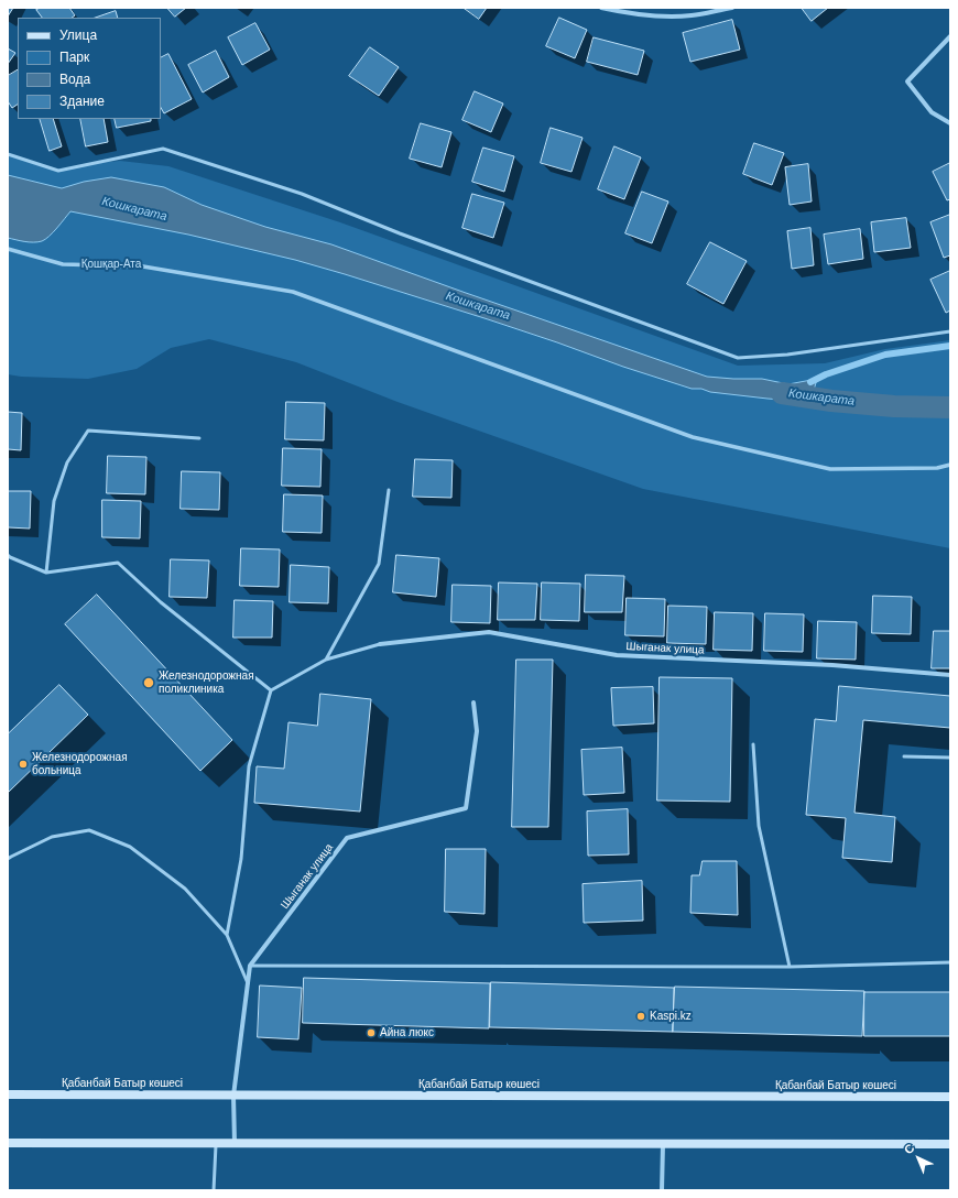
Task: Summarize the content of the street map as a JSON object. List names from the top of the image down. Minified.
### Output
{"streets":{"main road":["Қабанбай Батыр көшесі"],"street":["Шыганак улица"]},"water":["Кошкарата"],"parks":["Қошқар-Ата"],"places":["Железнодорожная поликлиника","Железнодорожная больница","Kaspi.kz","Айна люкс"],"legend":["Улица","Парк","Вода","Здание"],"north":"top left"}
